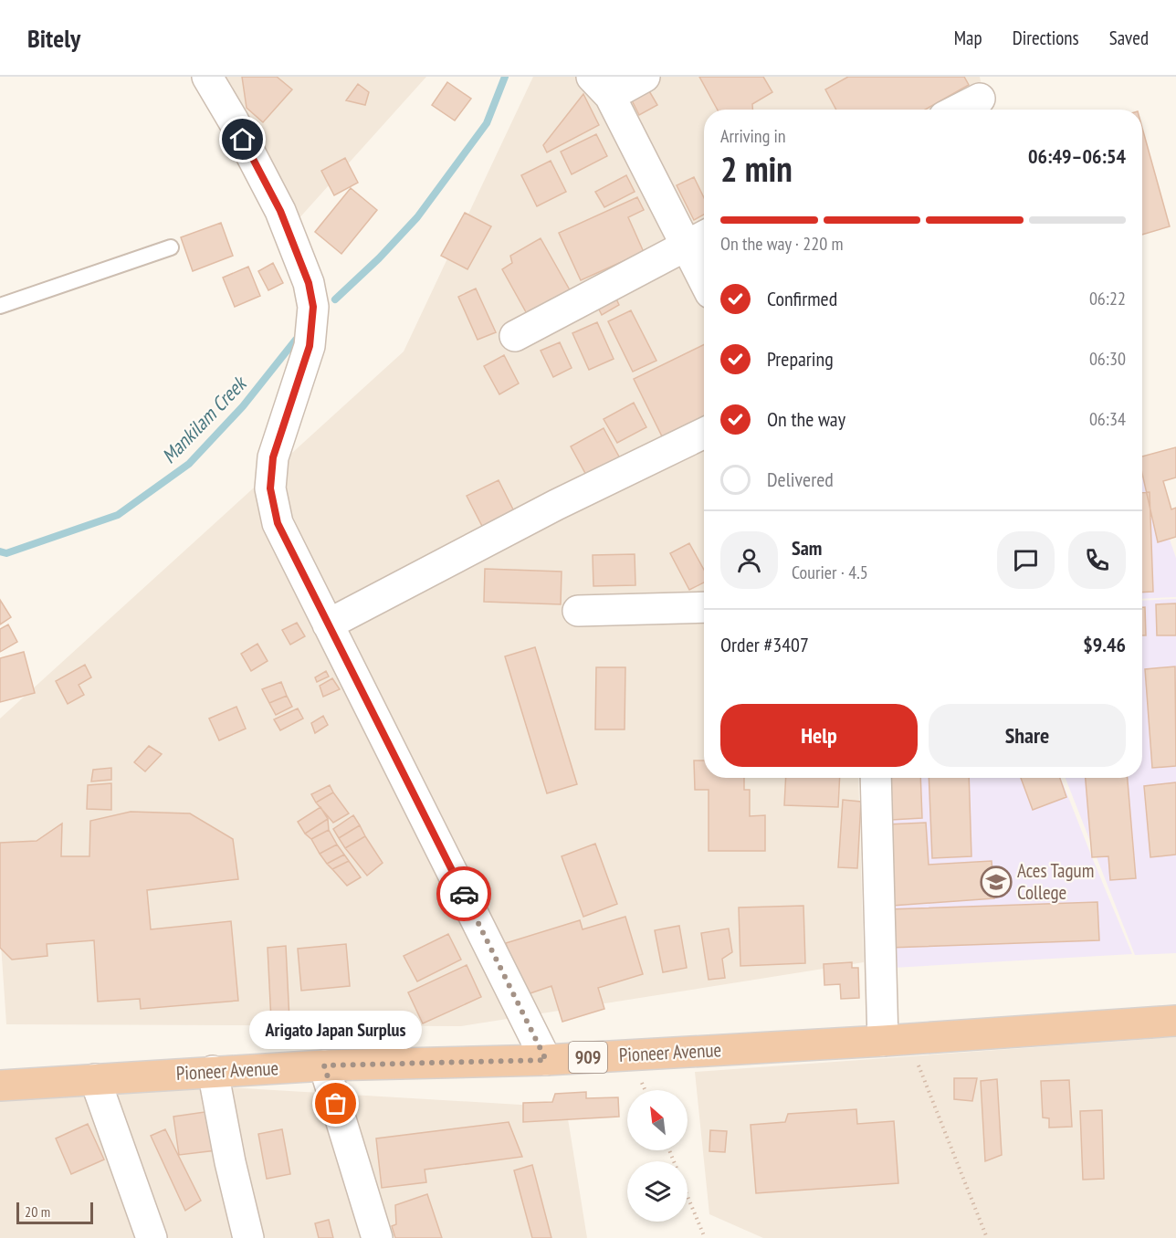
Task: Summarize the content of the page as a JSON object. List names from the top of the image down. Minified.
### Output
{"streets":{"highway":["Pioneer Avenue","909"]},"water":["Mankilam Creek"],"places":{"school or university":["Aces Tagum College"],"other":["Arigato Japan Surplus"]},"scale_bar":"20 m","north":"top left","page":{"header":"Bitely","nav":["Map","Directions","Saved"],"heading":["2 min","Arriving in","06:49–06:54"],"panel":["Sam","Courier · 4.5","Order #3407","$9.46"],"bar":"On the way · 220 m","list":[["Confirmed","06:22"],["Preparing","06:30"],["On the way","06:34"],"Delivered"],"buttons":["Help","Share"],"bubble":"Arigato Japan Surplus","scale":"20 m"}}
